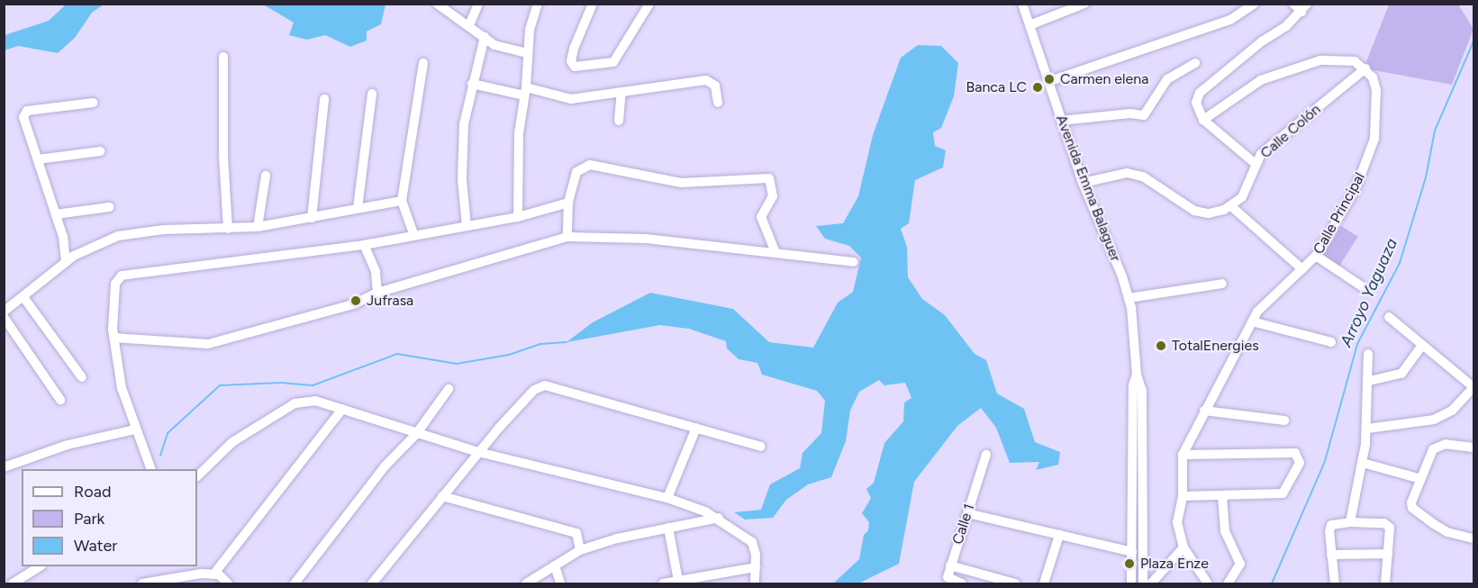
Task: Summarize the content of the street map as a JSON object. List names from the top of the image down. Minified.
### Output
{"streets":{"street":["Calle Colón","Avenida Emma Balaguer","Calle Principal","Calle 1"]},"crossings":[["Calle Colón","Calle Principal"]],"water":["Arroyo Yaguaza"],"places":["Carmen elena","Banca LC","Jufrasa","TotalEnergies","Plaza Enze"],"legend":["Road","Park","Water"]}
